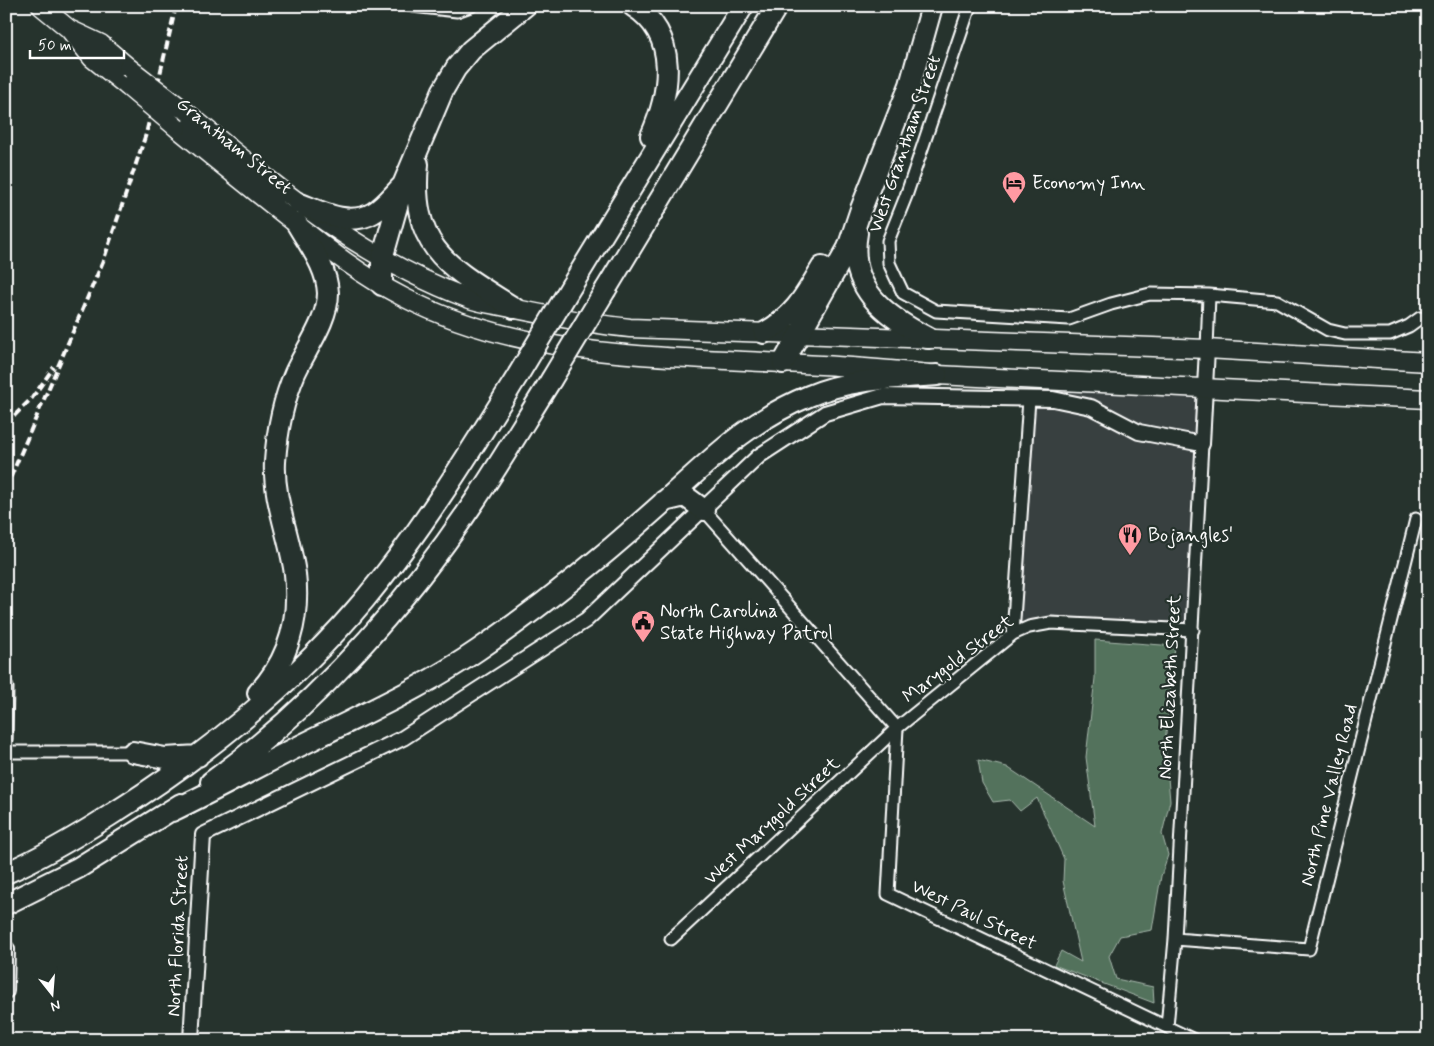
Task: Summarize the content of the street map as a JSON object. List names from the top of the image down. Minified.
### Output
{"streets":{"main road":["Grantham Street"],"street":["West Grantham Street","Marygold Street","North Elizabeth Street","North Pine Valley Road","West Marygold Street","West Paul Street","North Florida Street"]},"crossings":[["Grantham Street","North Elizabeth Street"],["Marygold Street","North Elizabeth Street"],["Marygold Street","West Marygold Street"],["Marygold Street","West Paul Street"],["North Elizabeth Street","North Pine Valley Road"],["North Elizabeth Street","West Paul Street"],["West Marygold Street","West Paul Street"]],"places":{"hotel":["Economy Inn"],"restaurant":["Bojangles'"],"public building":["North Carolina State Highway Patrol"]},"scale_bar":"50 m","north":"bottom"}
